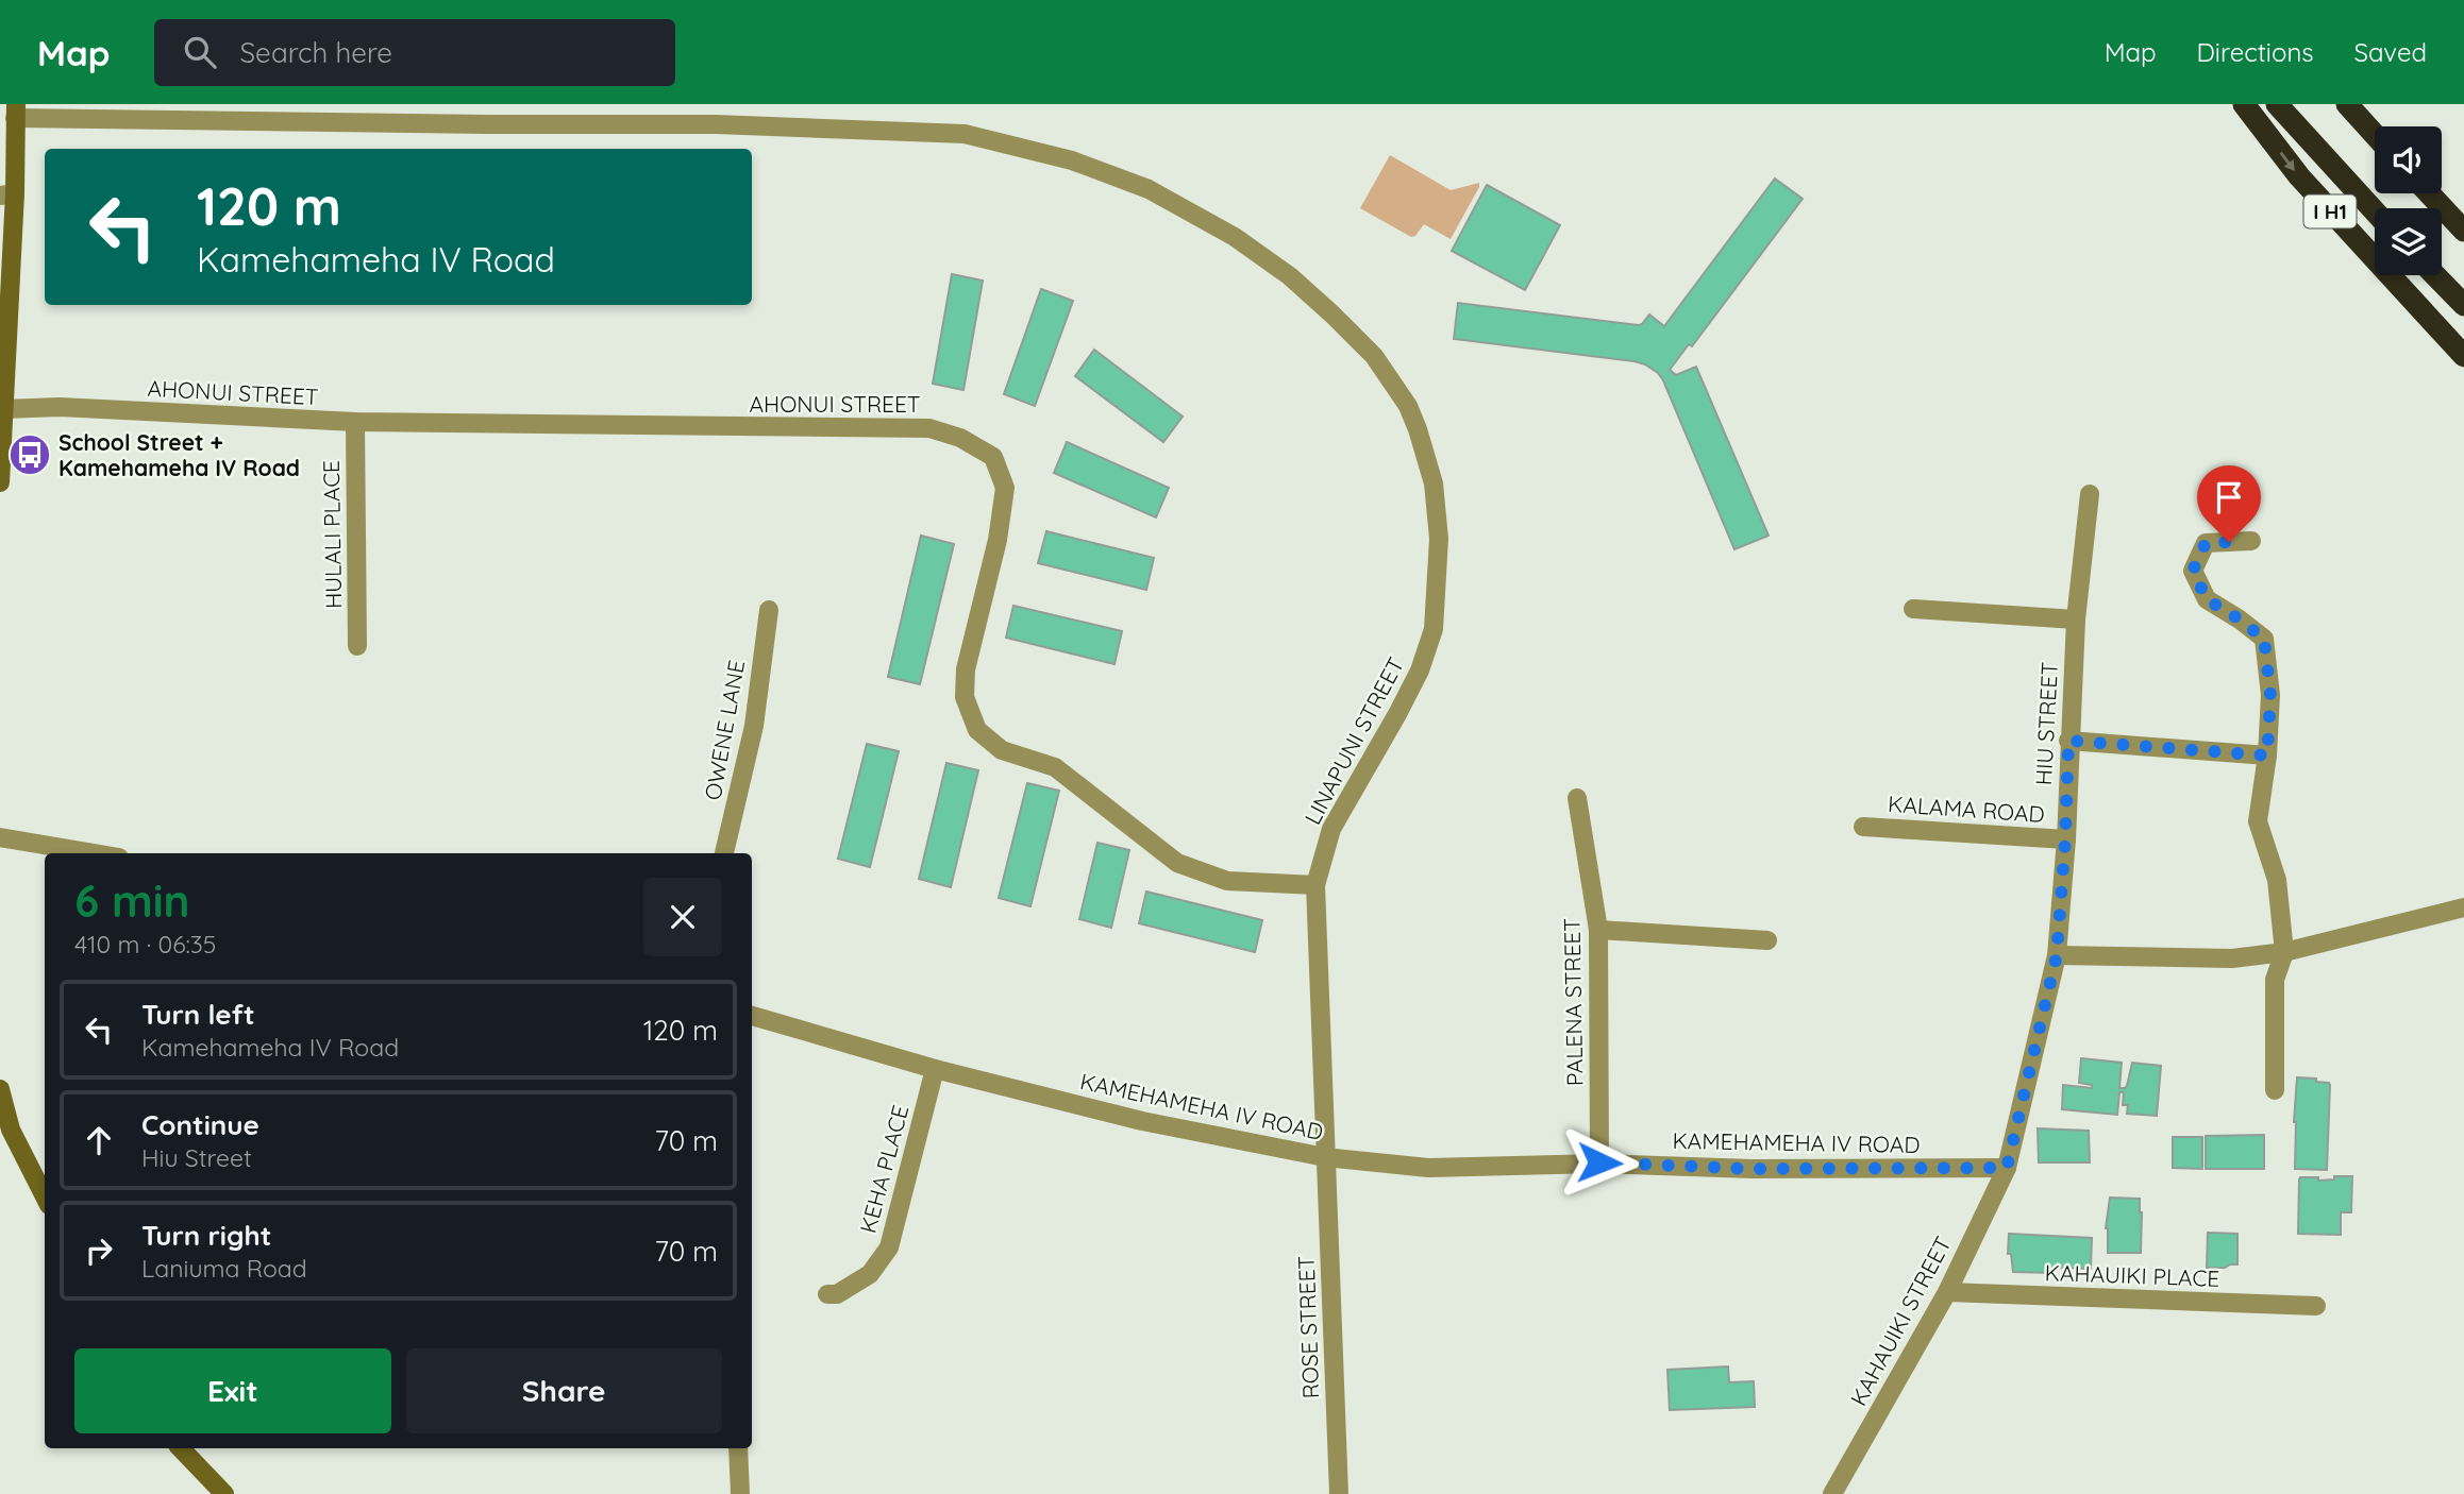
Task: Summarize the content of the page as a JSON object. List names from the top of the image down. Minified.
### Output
{"streets":{"highway":["I H1"],"street":["AHONUI STREET","HULALI PLACE","HIU STREET","OWENE LANE","LINAPUNI STREET","KALAMA ROAD","PALENA STREET","KAMEHAMEHA IV ROAD","KEHA PLACE","KAHAUIKI PLACE","KAHAUIKI STREET","ROSE STREET"]},"crossings":[["AHONUI STREET","HULALI PLACE"],["AHONUI STREET","LINAPUNI STREET"],["HIU STREET","KALAMA ROAD"],["LINAPUNI STREET","KAMEHAMEHA IV ROAD"],["LINAPUNI STREET","ROSE STREET"],["PALENA STREET","KAMEHAMEHA IV ROAD"],["KAMEHAMEHA IV ROAD","KEHA PLACE"],["KAMEHAMEHA IV ROAD","KAHAUIKI STREET"],["KAMEHAMEHA IV ROAD","ROSE STREET"],["KAHAUIKI PLACE","KAHAUIKI STREET"]],"places":{"bus stop":["School Street + Kamehameha IV Road"]},"page":{"header":"Map","search":"Search here","nav":["Map","Directions","Saved"],"turn":["120 m","Kamehameha IV Road"],"heading":["6 min","410 m · 06:35"],"list":[{"name":"Turn left","note":"Kamehameha IV Road","value":"120 m"},{"name":"Continue","note":"Hiu Street","value":"70 m"},{"name":"Turn right","note":"Laniuma Road","value":"70 m"}],"buttons":["Exit","Share"]}}
